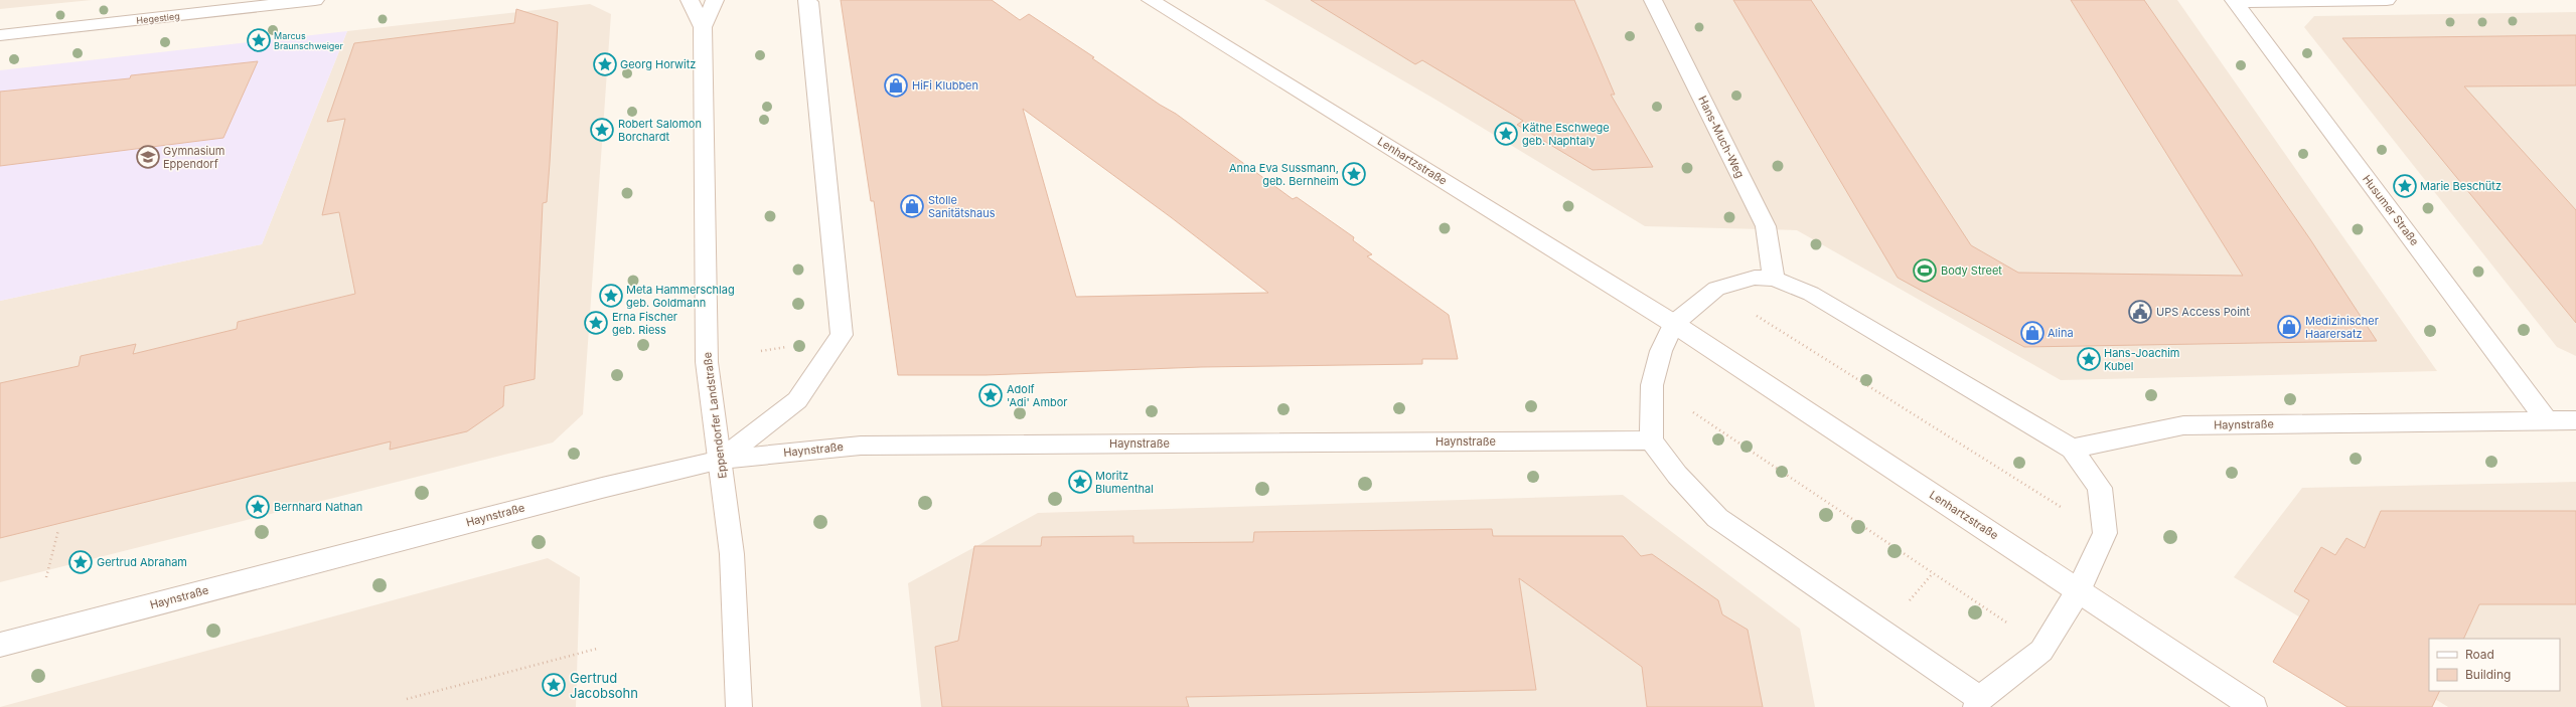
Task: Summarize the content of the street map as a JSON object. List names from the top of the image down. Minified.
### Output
{"streets":{"street":["Hegestieg","Hans-Much-Weg","Lenhartzstraße","Husumer Straße","Eppendorfer Landstraße","Haynstraße"]},"crossings":[["Husumer Straße","Haynstraße"],["Eppendorfer Landstraße","Haynstraße"]],"places":{"place":["Marcus Braunschweiger","Georg Horwitz","Robert Salomon Borchardt","Käthe Eschwege geb. Naphtaly","Anna Eva Sussmann, geb. Bernheim","Marie Beschütz","Meta Hammerschlag geb. Goldmann","Erna Fischer geb. Riess","Hans-Joachim Kubel","Adolf 'Adi' Ambor","Moritz Blumenthal","Bernhard Nathan","Gertrud Abraham","Gertrud Jacobsohn"],"shop":["HiFi Klubben","Stolle Sanitätshaus","Medizinischer Haarersatz","Alina"],"school or university":["Gymnasium Eppendorf"],"sports":["Body Street"],"public building":["UPS Access Point"]},"legend":["Road","Building"]}
